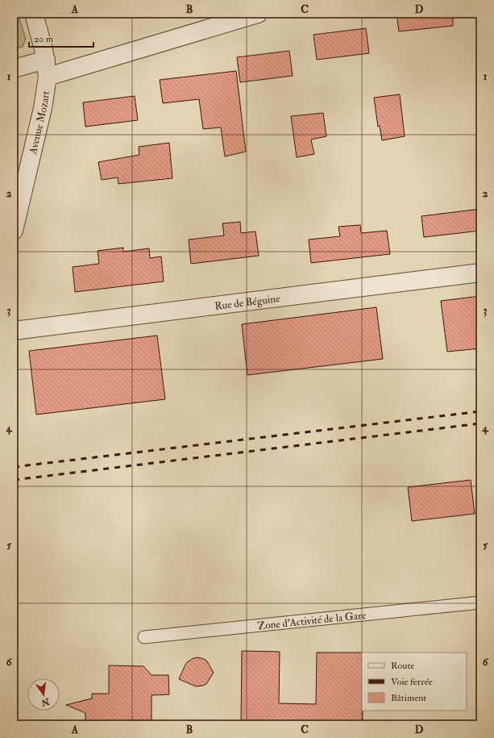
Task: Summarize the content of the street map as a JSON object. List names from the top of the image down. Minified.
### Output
{"streets":{"street":["Avenue Mozart","Rue de Béguine"],"lane":["Zone d’Activité de la Gare"]},"legend":["Route","Voie ferrée","Bâtiment"],"scale_bar":"20 m","north":"bottom","grid":{"columns":["A","B","C","D"],"rows":["1","2","3","4","5","6"]}}
